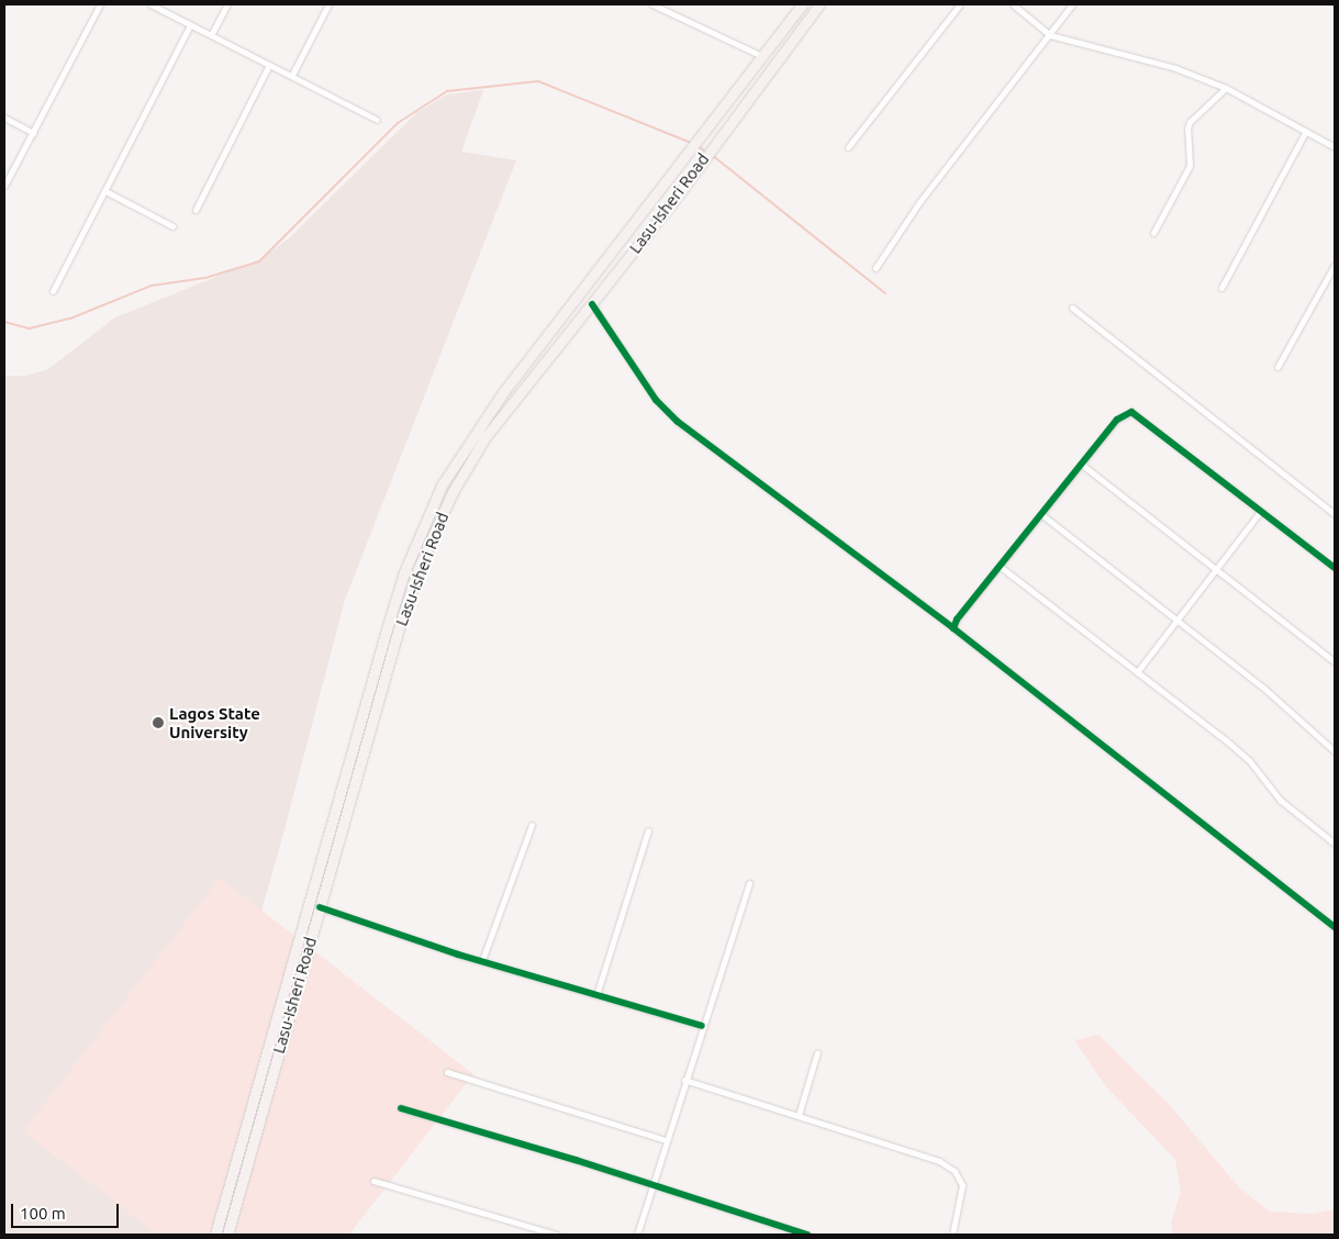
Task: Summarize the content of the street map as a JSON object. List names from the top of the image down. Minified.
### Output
{"streets":{"main road":["Lasu-Isheri Road"]},"places":["Lagos State University"],"scale_bar":"100 m"}
